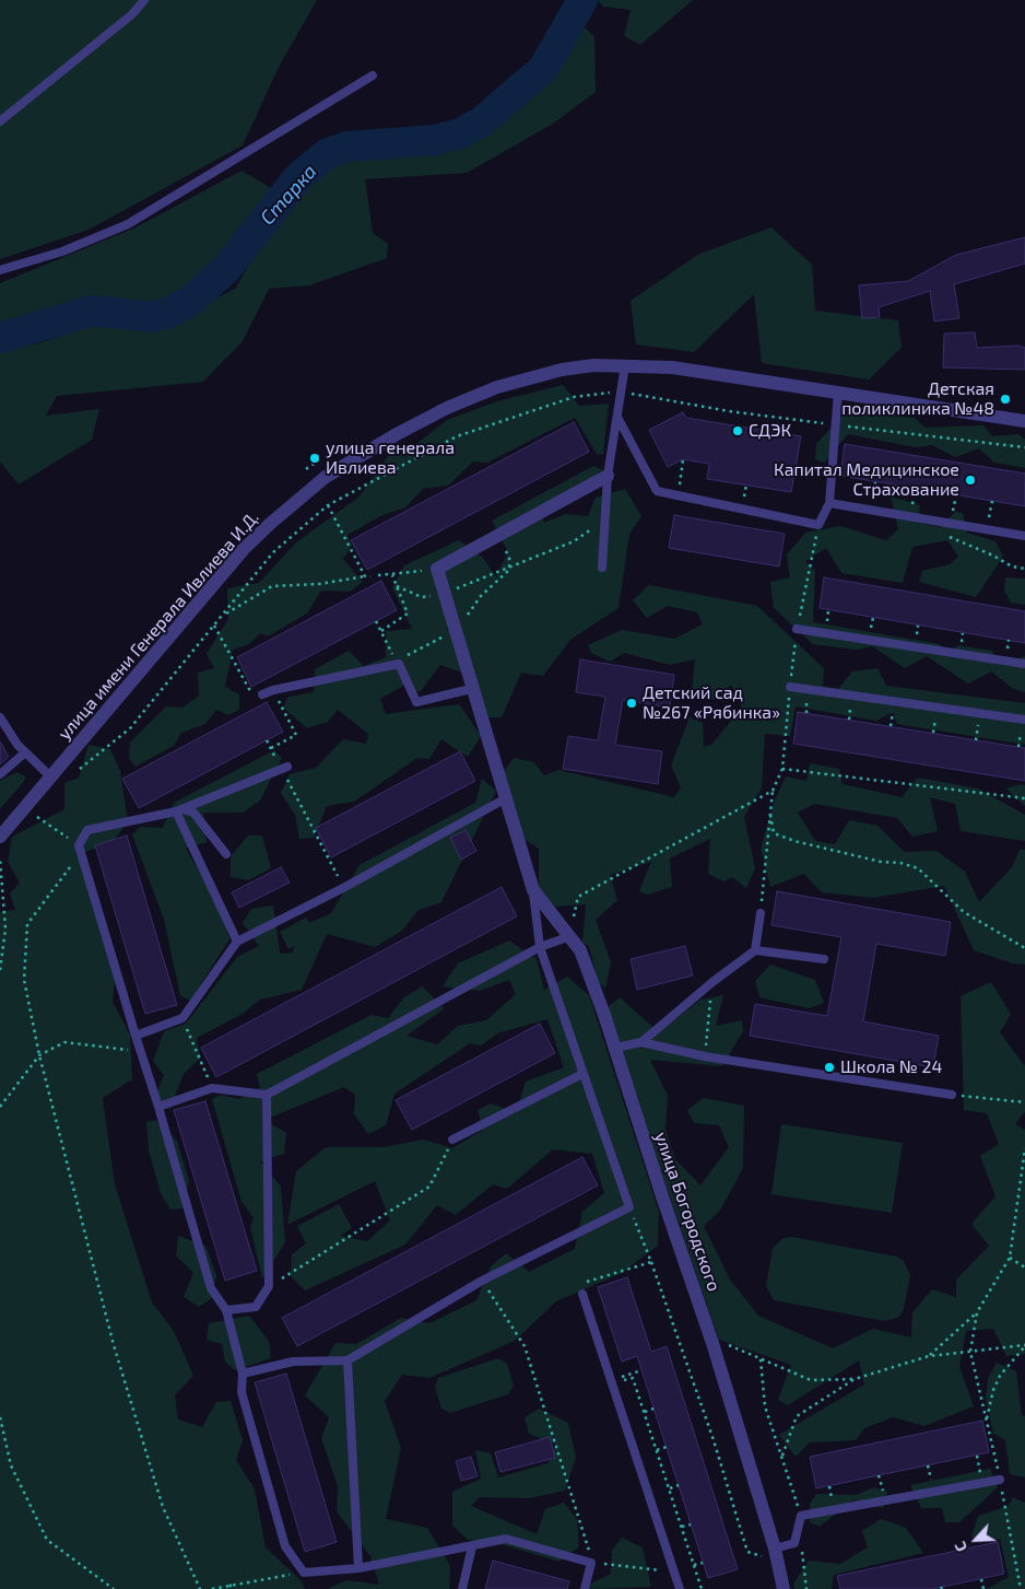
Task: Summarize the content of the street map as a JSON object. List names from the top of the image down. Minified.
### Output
{"streets":{"street":["улица имени Генерала Ивлиева И.Д.","улица Богородского"]},"water":["Старка"],"places":["Детская поликлиника №48","СДЭК","улица генерала Ивлиева","Капитал Медицинское Страхование","Детский сад №267 «Рябинка»","Школа № 24"],"north":"bottom left"}
